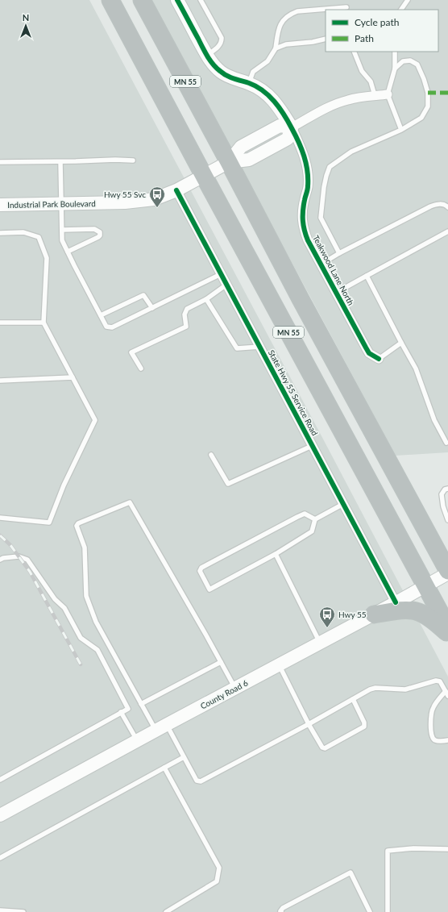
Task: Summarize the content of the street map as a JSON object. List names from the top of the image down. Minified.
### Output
{"streets":{"highway":["MN 55"],"main road":["Industrial Park Boulevard","Teakwood Lane North","County Road 6"],"street":["State Hwy 55 Service Road"]},"crossings":[["MN 55","Industrial Park Boulevard"],["MN 55","County Road 6"],["Industrial Park Boulevard","Teakwood Lane North"],["Industrial Park Boulevard","State Hwy 55 Service Road"],["State Hwy 55 Service Road","County Road 6"]],"places":{"bus stop":["Hwy 55 Svc","Hwy 55"]},"legend":["Cycle path","Path"],"north":"top"}
